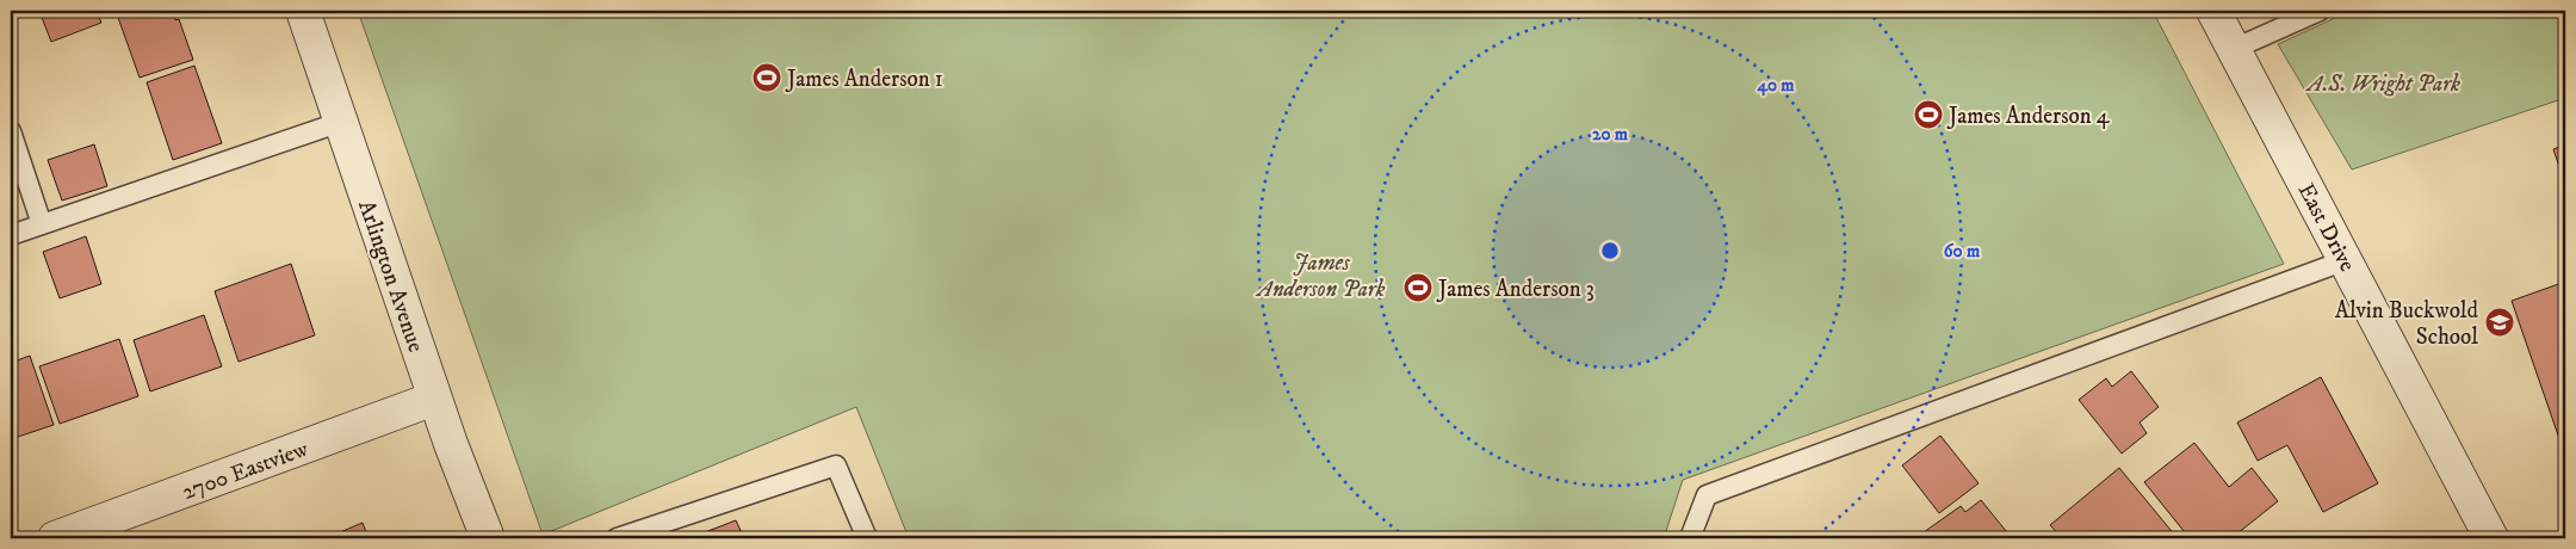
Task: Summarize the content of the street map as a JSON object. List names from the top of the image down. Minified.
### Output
{"streets":{"street":["East Drive","Arlington Avenue","2700 Eastview"]},"crossings":[["Arlington Avenue","2700 Eastview"]],"parks":["A.S. Wright Park","James Anderson Park"],"places":{"sports":["James Anderson 1","James Anderson 4","James Anderson 3"],"school or university":["Alvin Buckwold School"]},"rings":["40 m","20 m","60 m"]}
